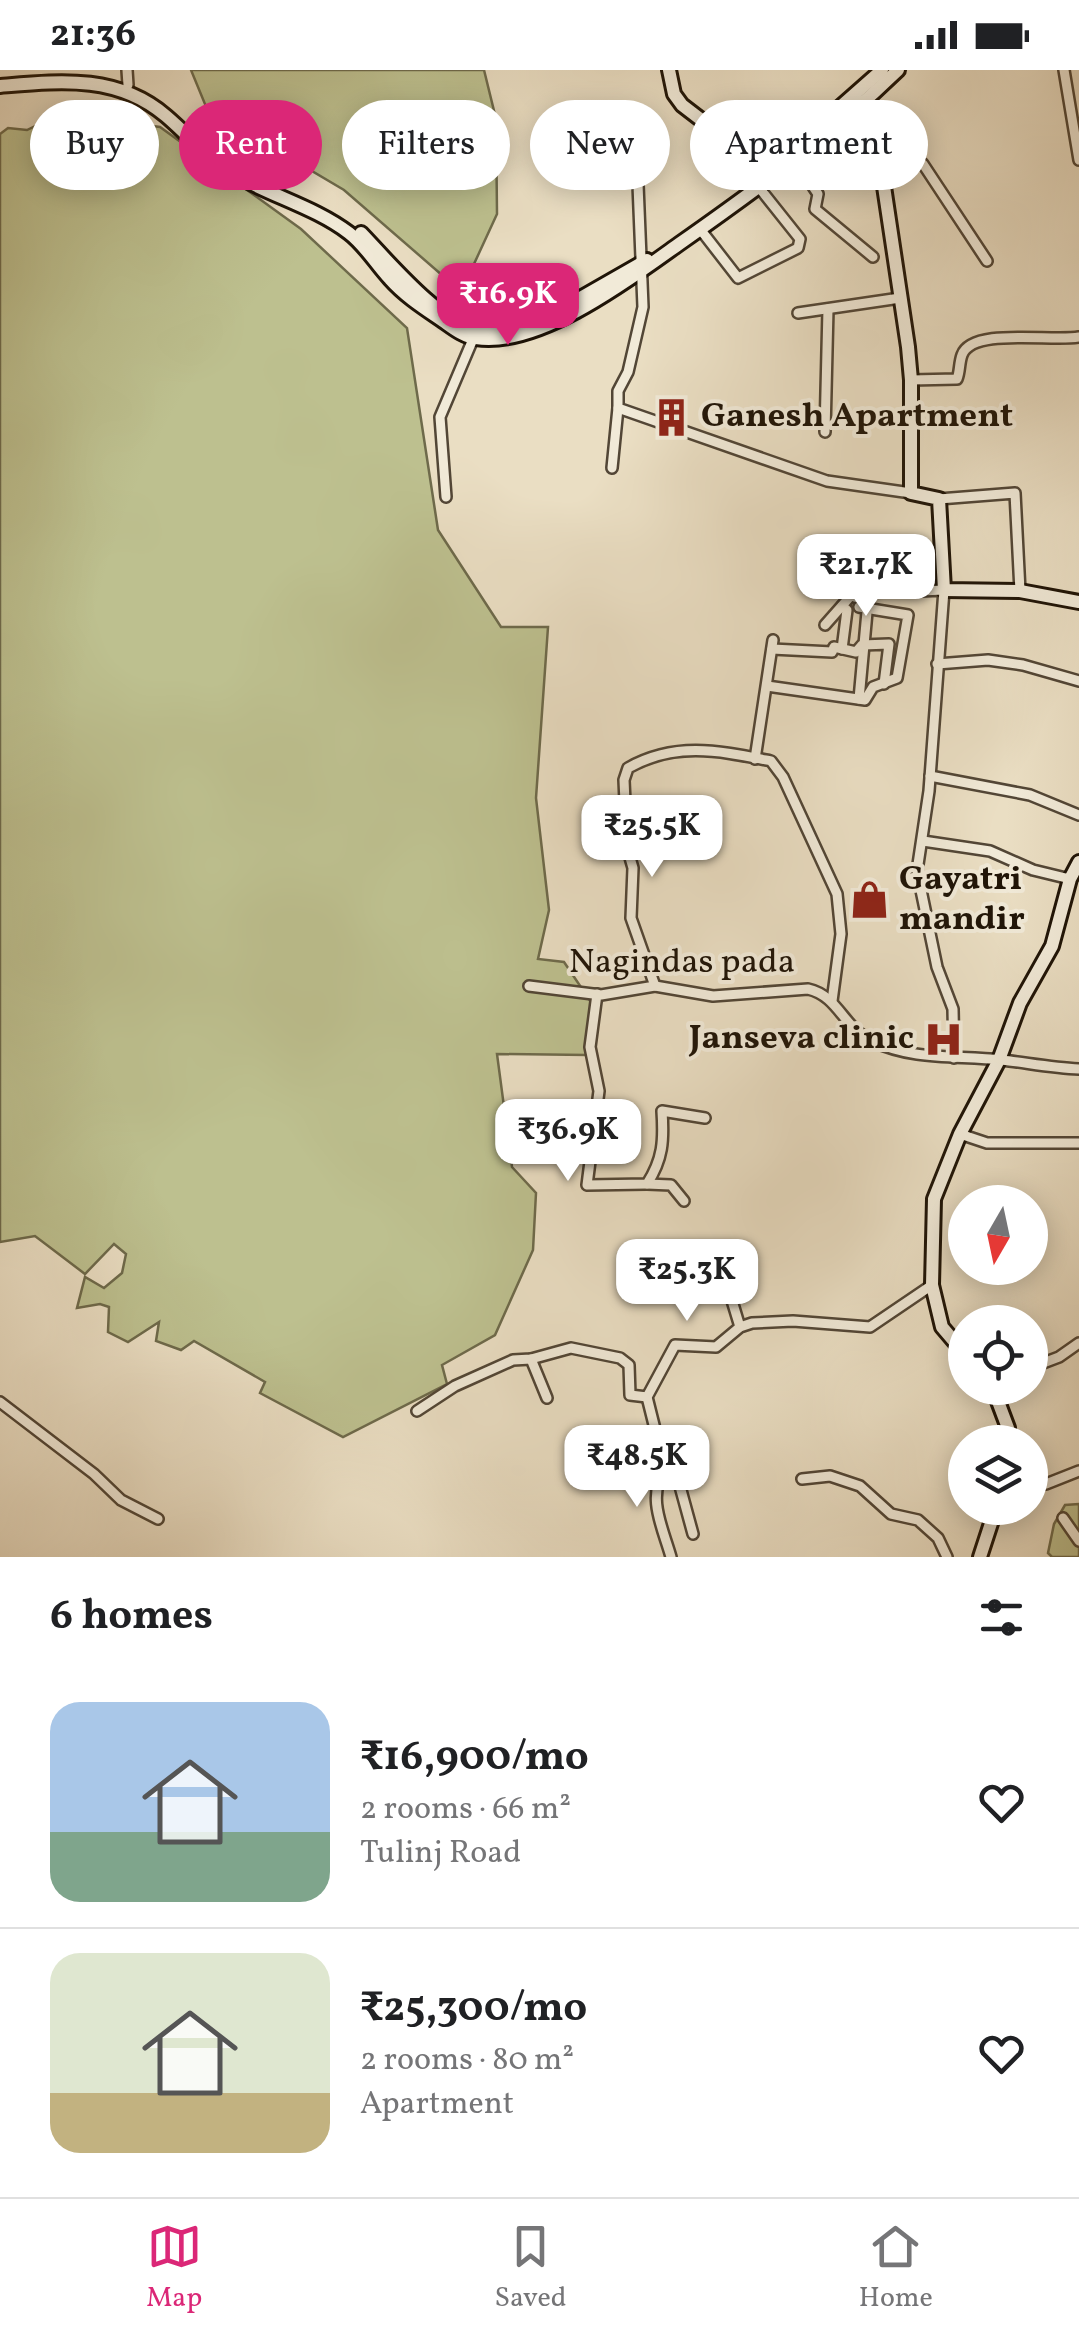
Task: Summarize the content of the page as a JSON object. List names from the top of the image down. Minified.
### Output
{"streets":{"street":["Nagindas pada"]},"places":{"building":["Ganesh Apartment"],"shop":["Gayatri mandir"],"hospital":["Janseva clinic"]},"north":"bottom","page":{"status":"21:36","chip":["Buy","Rent","Filters","New","Apartment"],"price":["₹16.9K","₹21.7K","₹25.5K","₹36.9K","₹25.3K","₹48.5K"],"heading":"6 homes","list":[{"name":"₹16,900/mo","note":"2 rooms · 66 m² · Tulinj Road"},{"name":"₹25,300/mo","note":"2 rooms · 80 m² · Apartment"}],"tabs":["Map","Saved","Home"]}}
